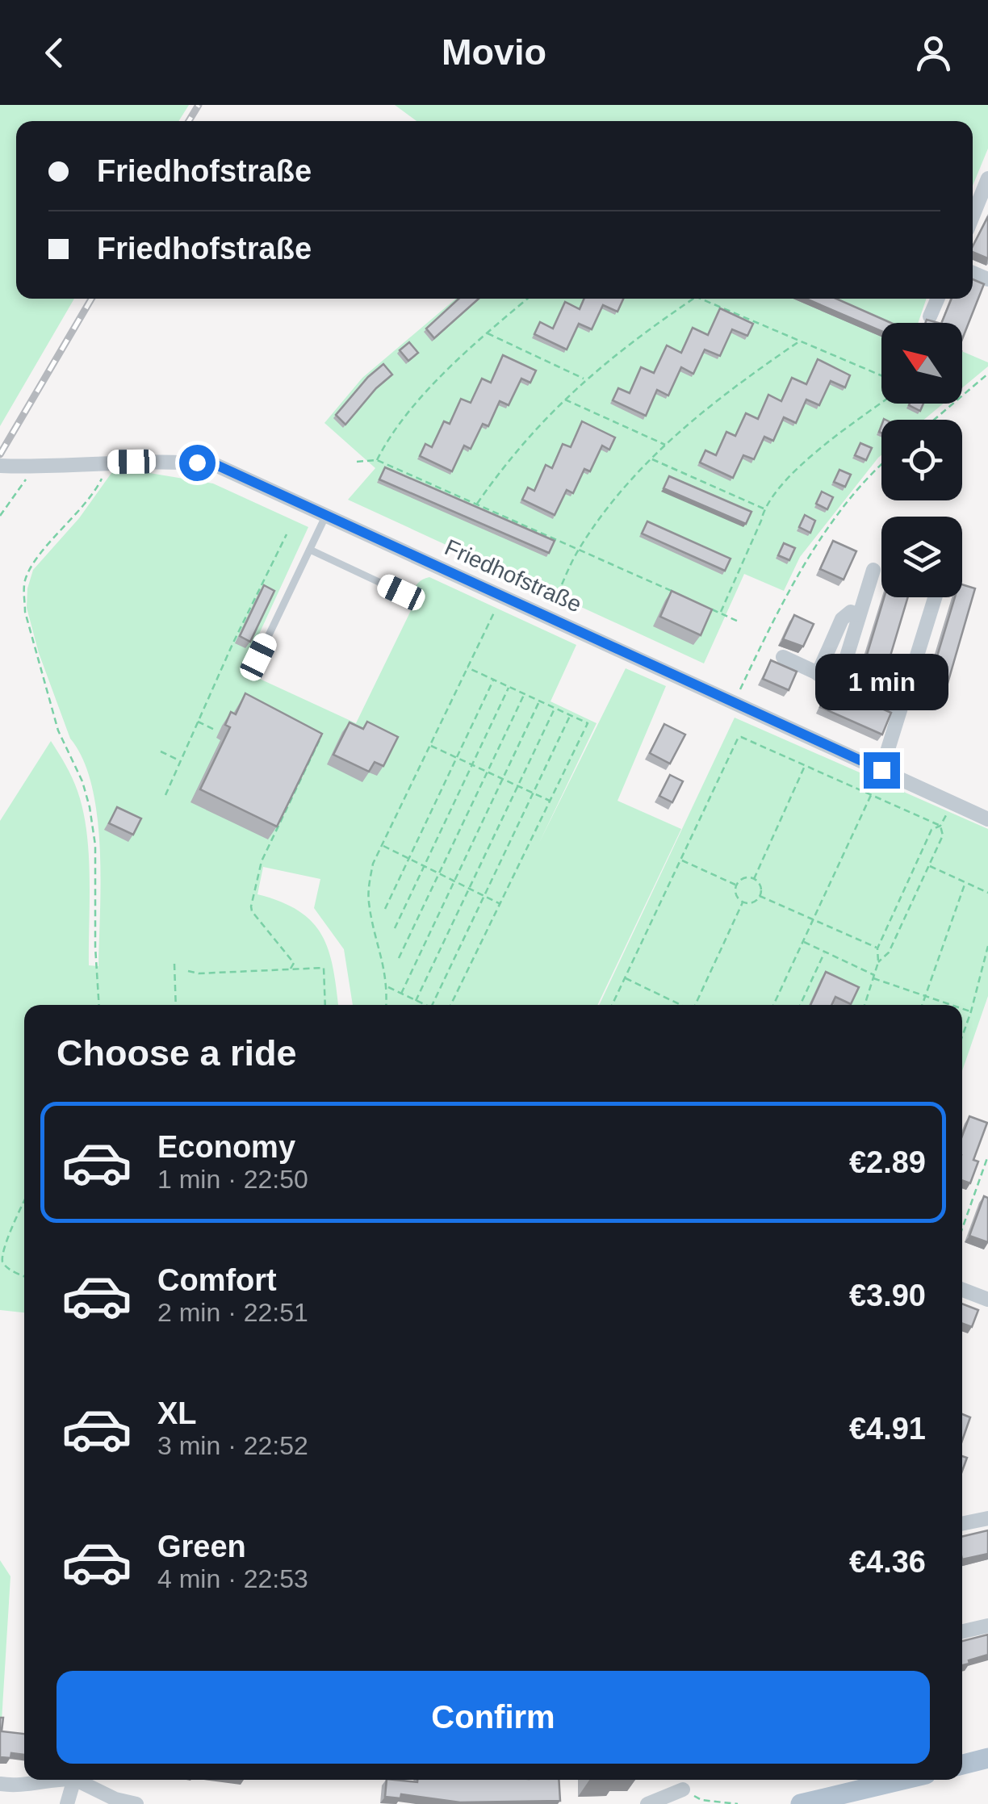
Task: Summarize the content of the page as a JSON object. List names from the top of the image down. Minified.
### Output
{"streets":{"street":["Friedhofstraße"]},"north":"top left","page":{"header":"Movio","banner":["Friedhofstraße","Friedhofstraße"],"bubble":"1 min","heading":"Choose a ride","list":[{"name":"Economy","note":"1 min · 22:50","value":"€2.89"},{"name":"Comfort","note":"2 min · 22:51","value":"€3.90"},{"name":"XL","note":"3 min · 22:52","value":"€4.91"},{"name":"Green","note":"4 min · 22:53","value":"€4.36"}],"buttons":"Confirm"}}
